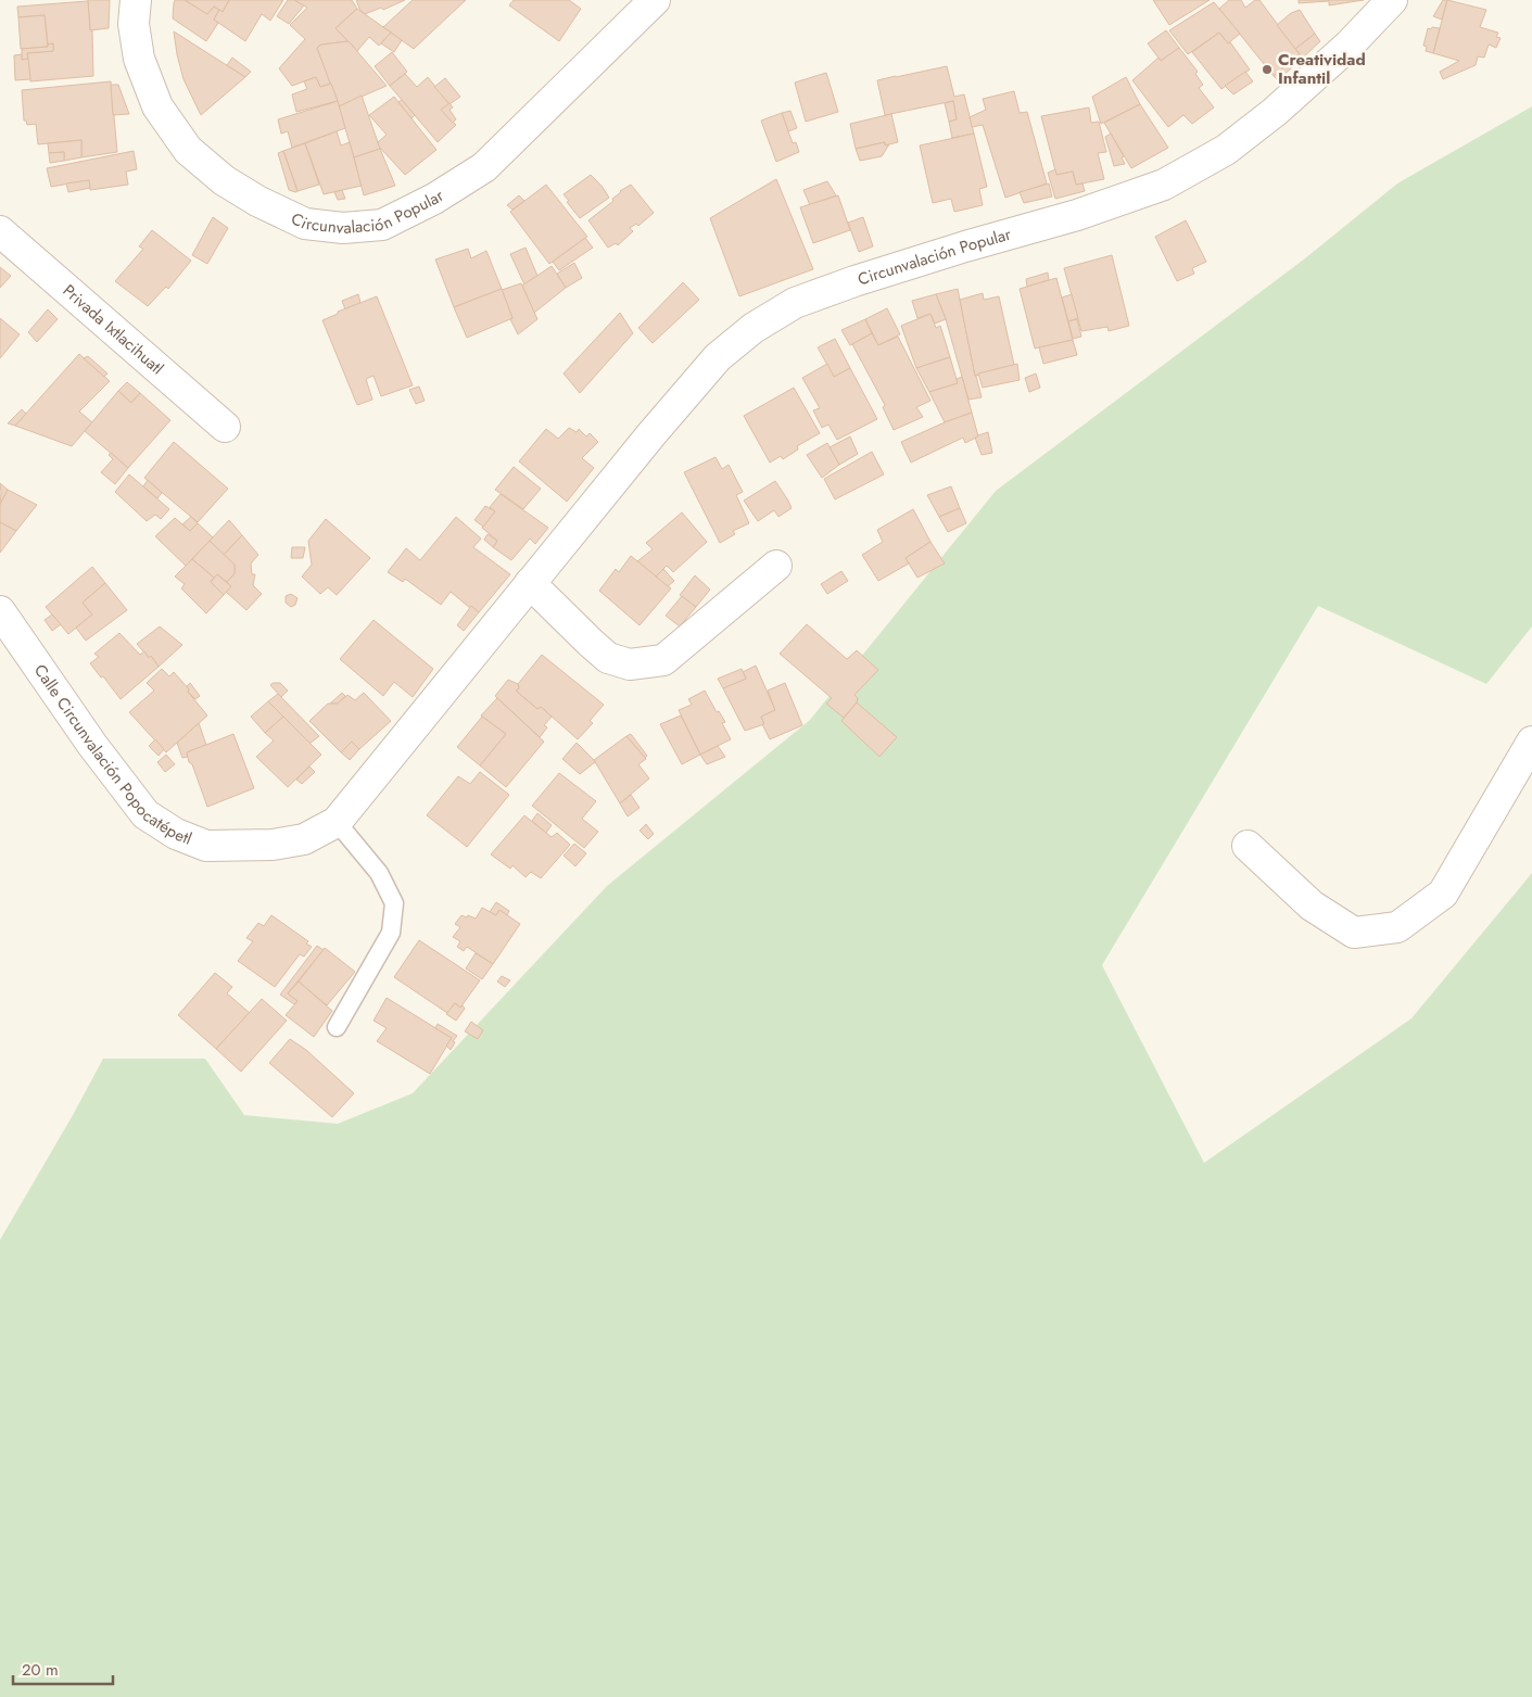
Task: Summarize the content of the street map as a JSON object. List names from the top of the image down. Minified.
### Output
{"streets":{"street":["Circunvalación Popular","Privada Ixtlacihuatl","Calle Circunvalación Popocatépetl"]},"crossings":[["Circunvalación Popular","Calle Circunvalación Popocatépetl"]],"places":["Creatividad Infantil"],"scale_bar":"20 m"}
